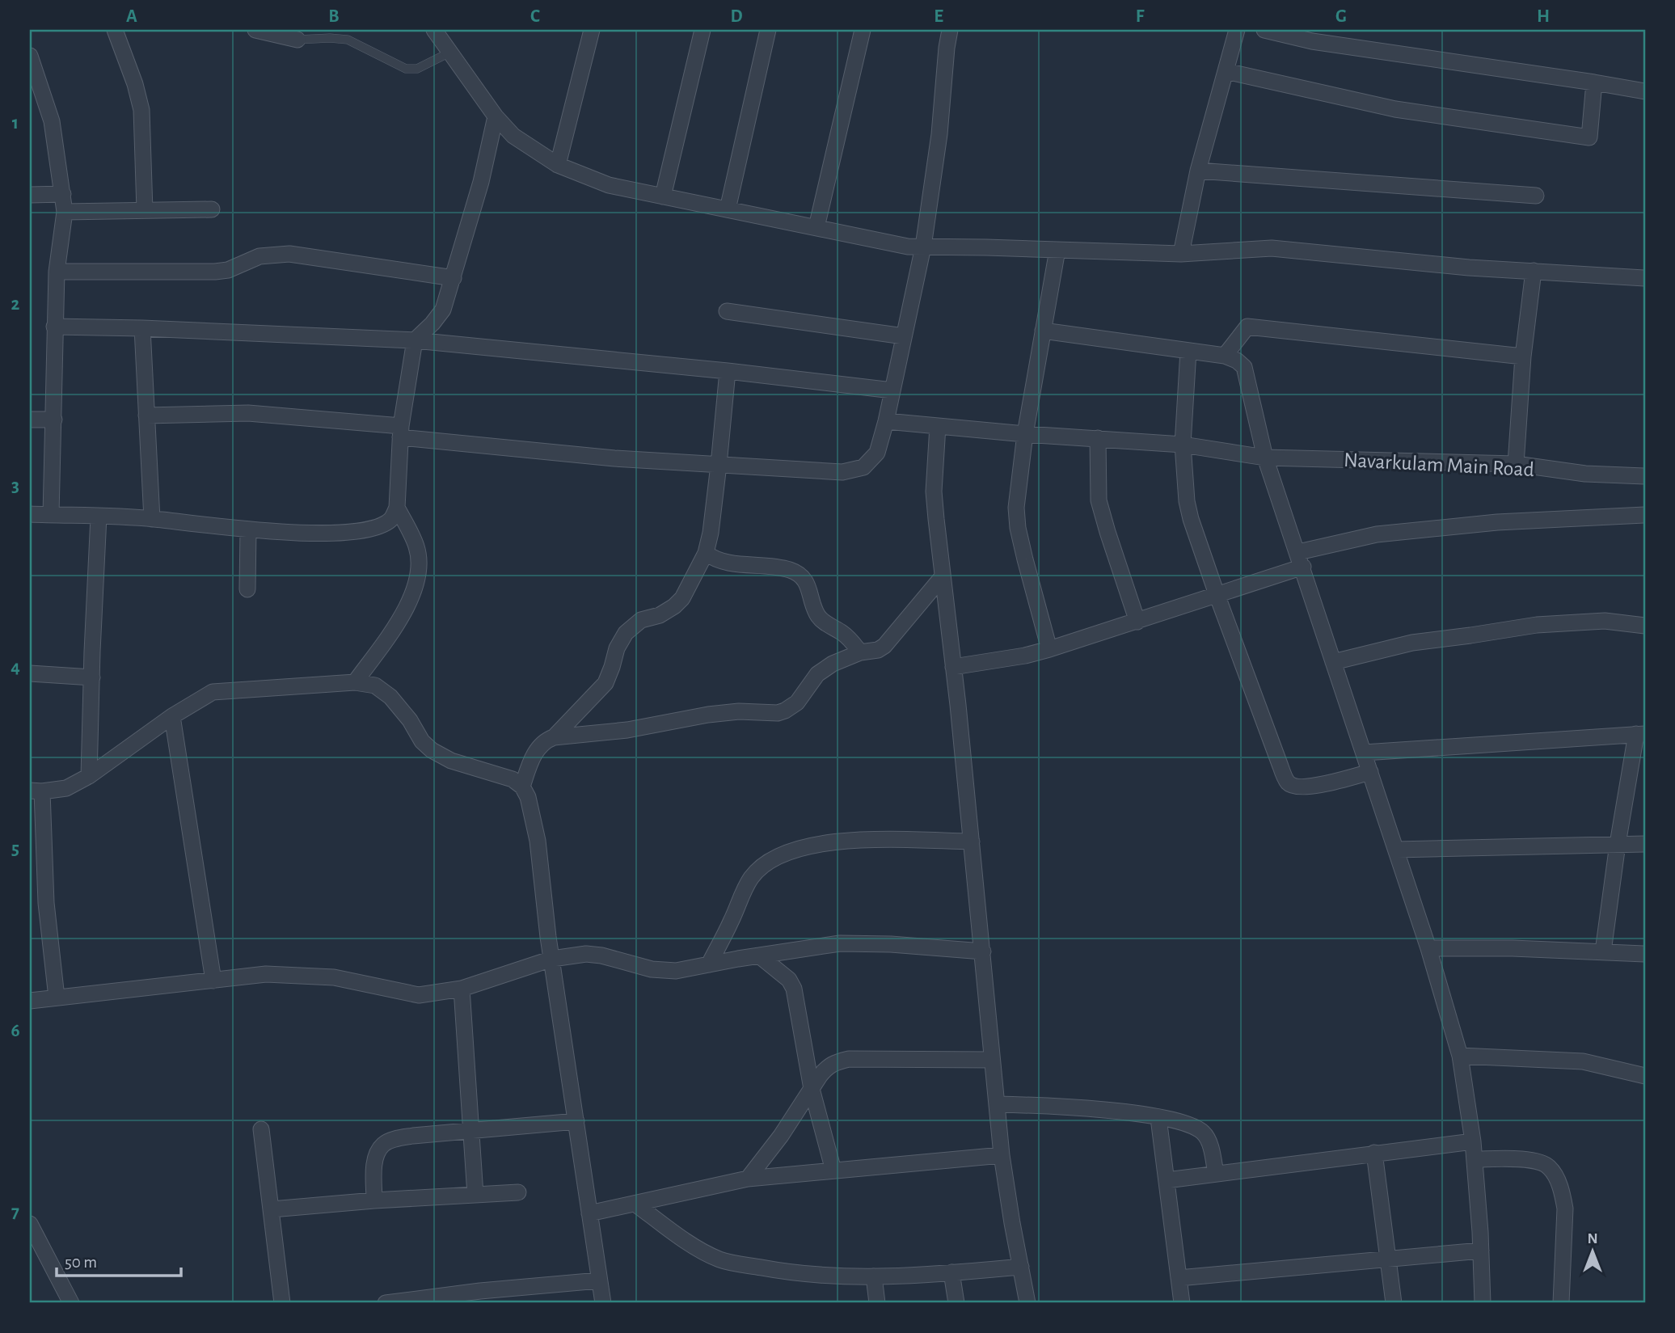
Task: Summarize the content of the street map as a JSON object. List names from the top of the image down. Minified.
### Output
{"streets":{"street":["Navarkulam Main Road"]},"scale_bar":"50 m","north":"top","grid":{"columns":["A","B","C","D","E","F","G","H"],"rows":["1","2","3","4","5","6","7"]}}
